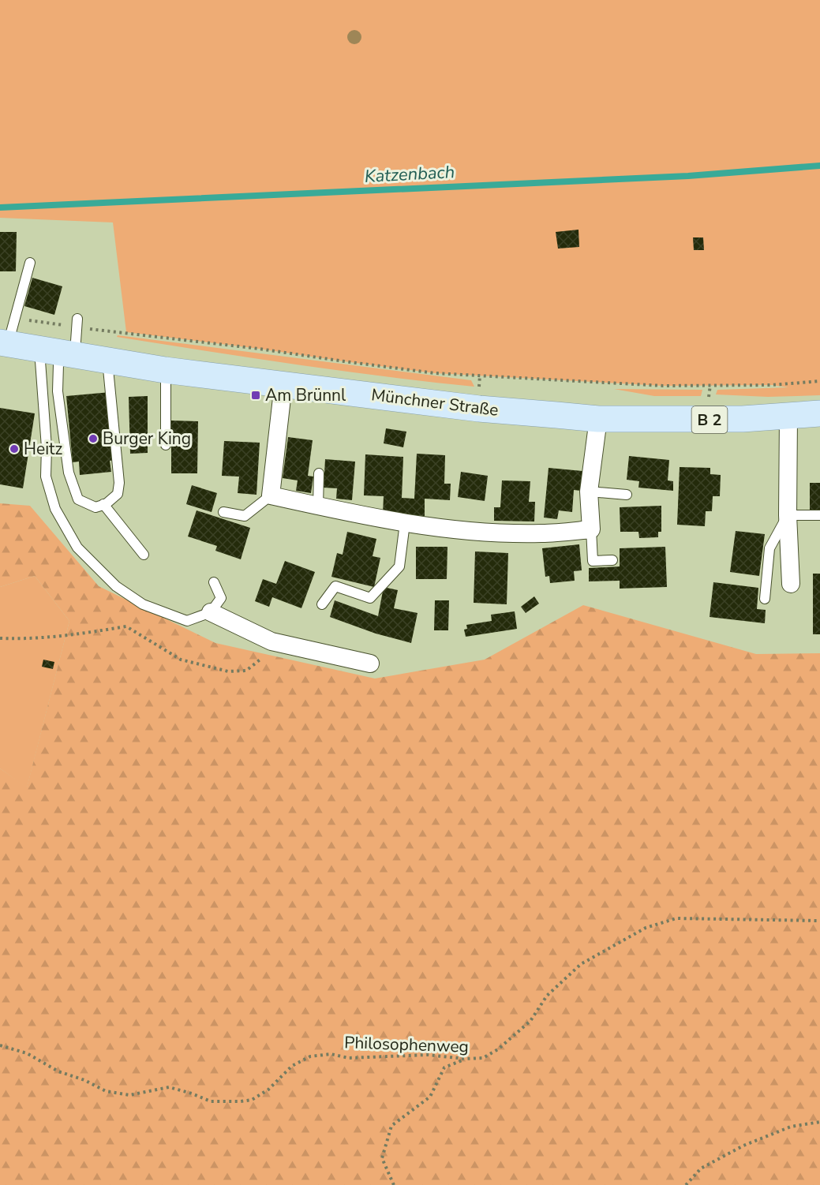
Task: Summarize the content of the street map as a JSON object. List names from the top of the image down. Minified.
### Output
{"streets":{"main road":["Münchner Straße","B 2"],"path":["Philosophenweg"]},"water":["Katzenbach"],"places":{"transit":["Am Brünnl"],"other":["Burger King","Heitz"]}}
